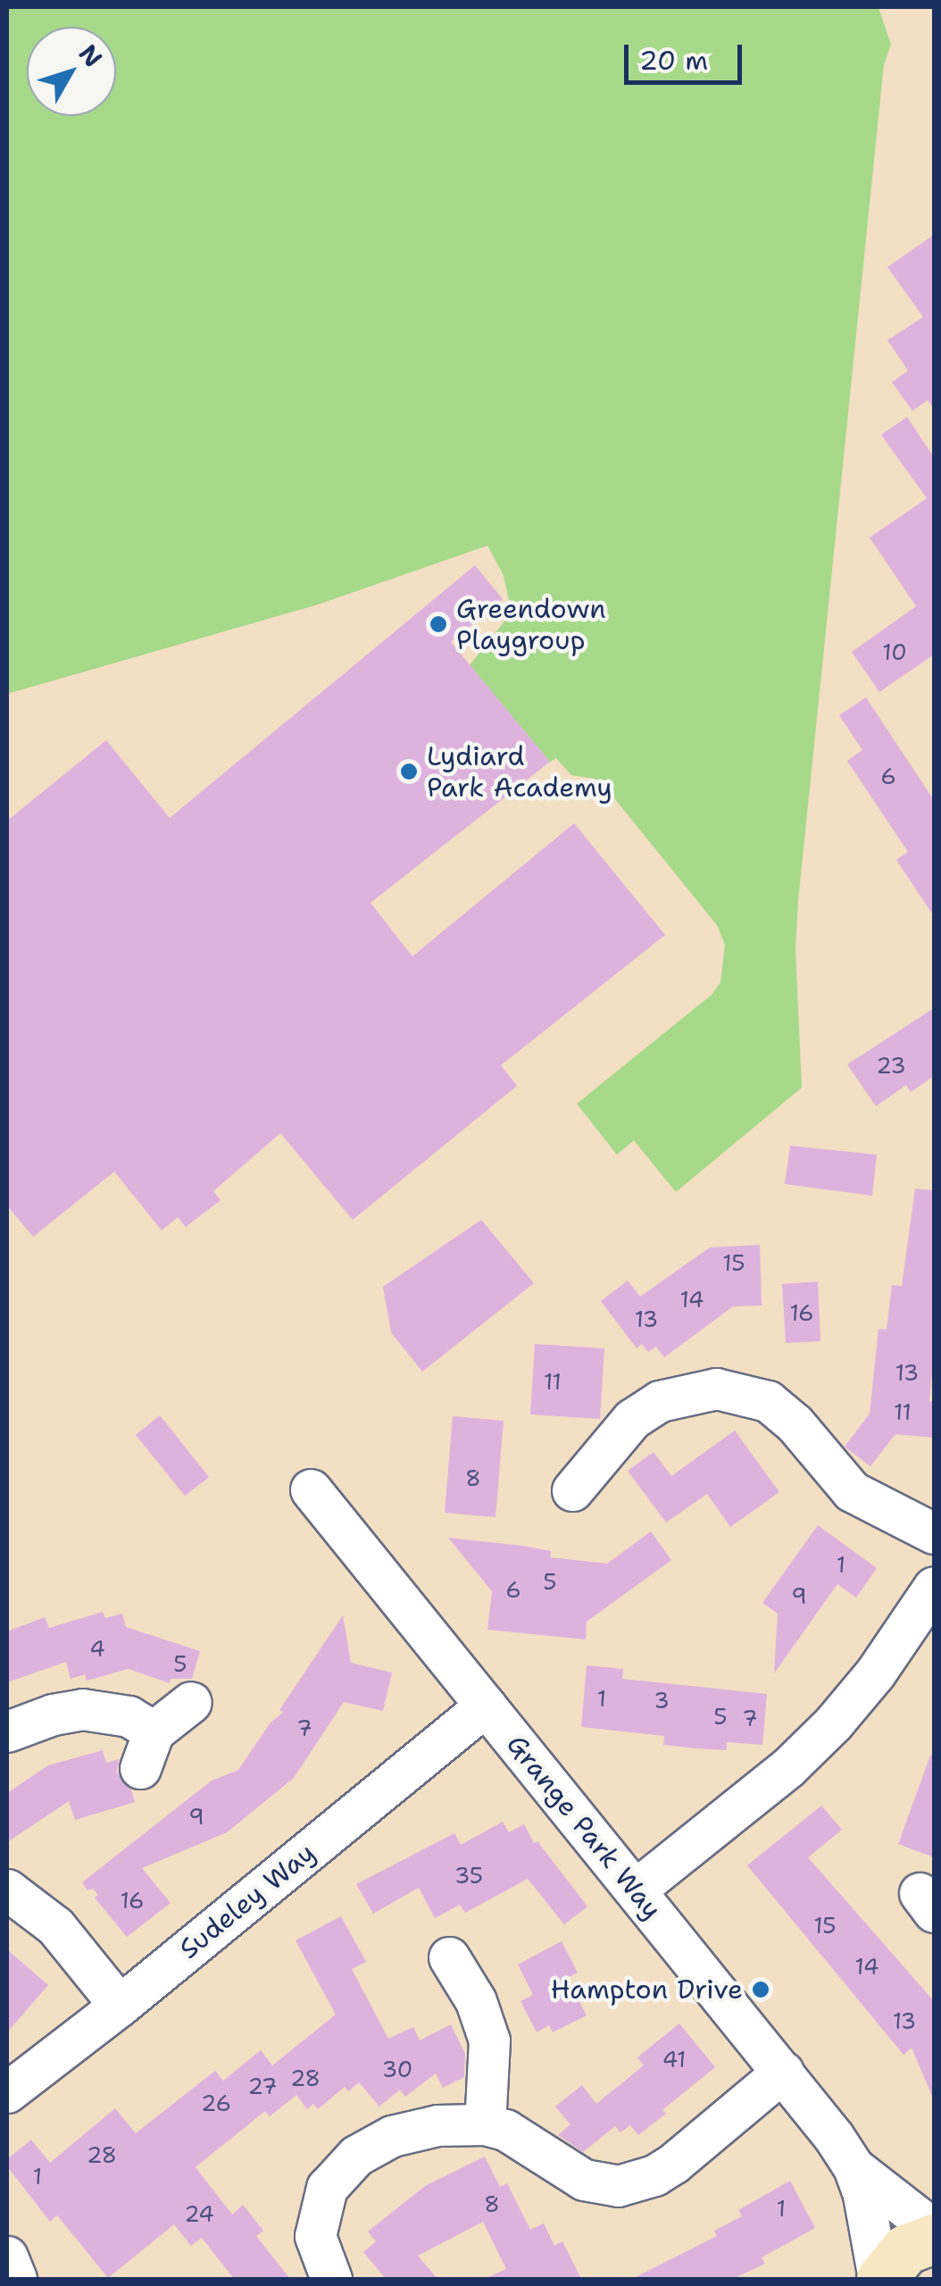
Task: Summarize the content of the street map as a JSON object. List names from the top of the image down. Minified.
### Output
{"streets":{"street":["Grange Park Way","Sudeley Way"]},"crossings":[["Grange Park Way","Sudeley Way"]],"places":["Greendown Playgroup","Lydiard Park Academy","Hampton Drive"],"house_numbers":["10","6","23","15","14","16","13","13","11","11","8","1","5","6","9","4","5","1","3","5","7","7","9","35","16","15","14","13","41","30","28","27","26","28","1","8","1","24"],"scale_bar":"20 m","north":"top right"}
